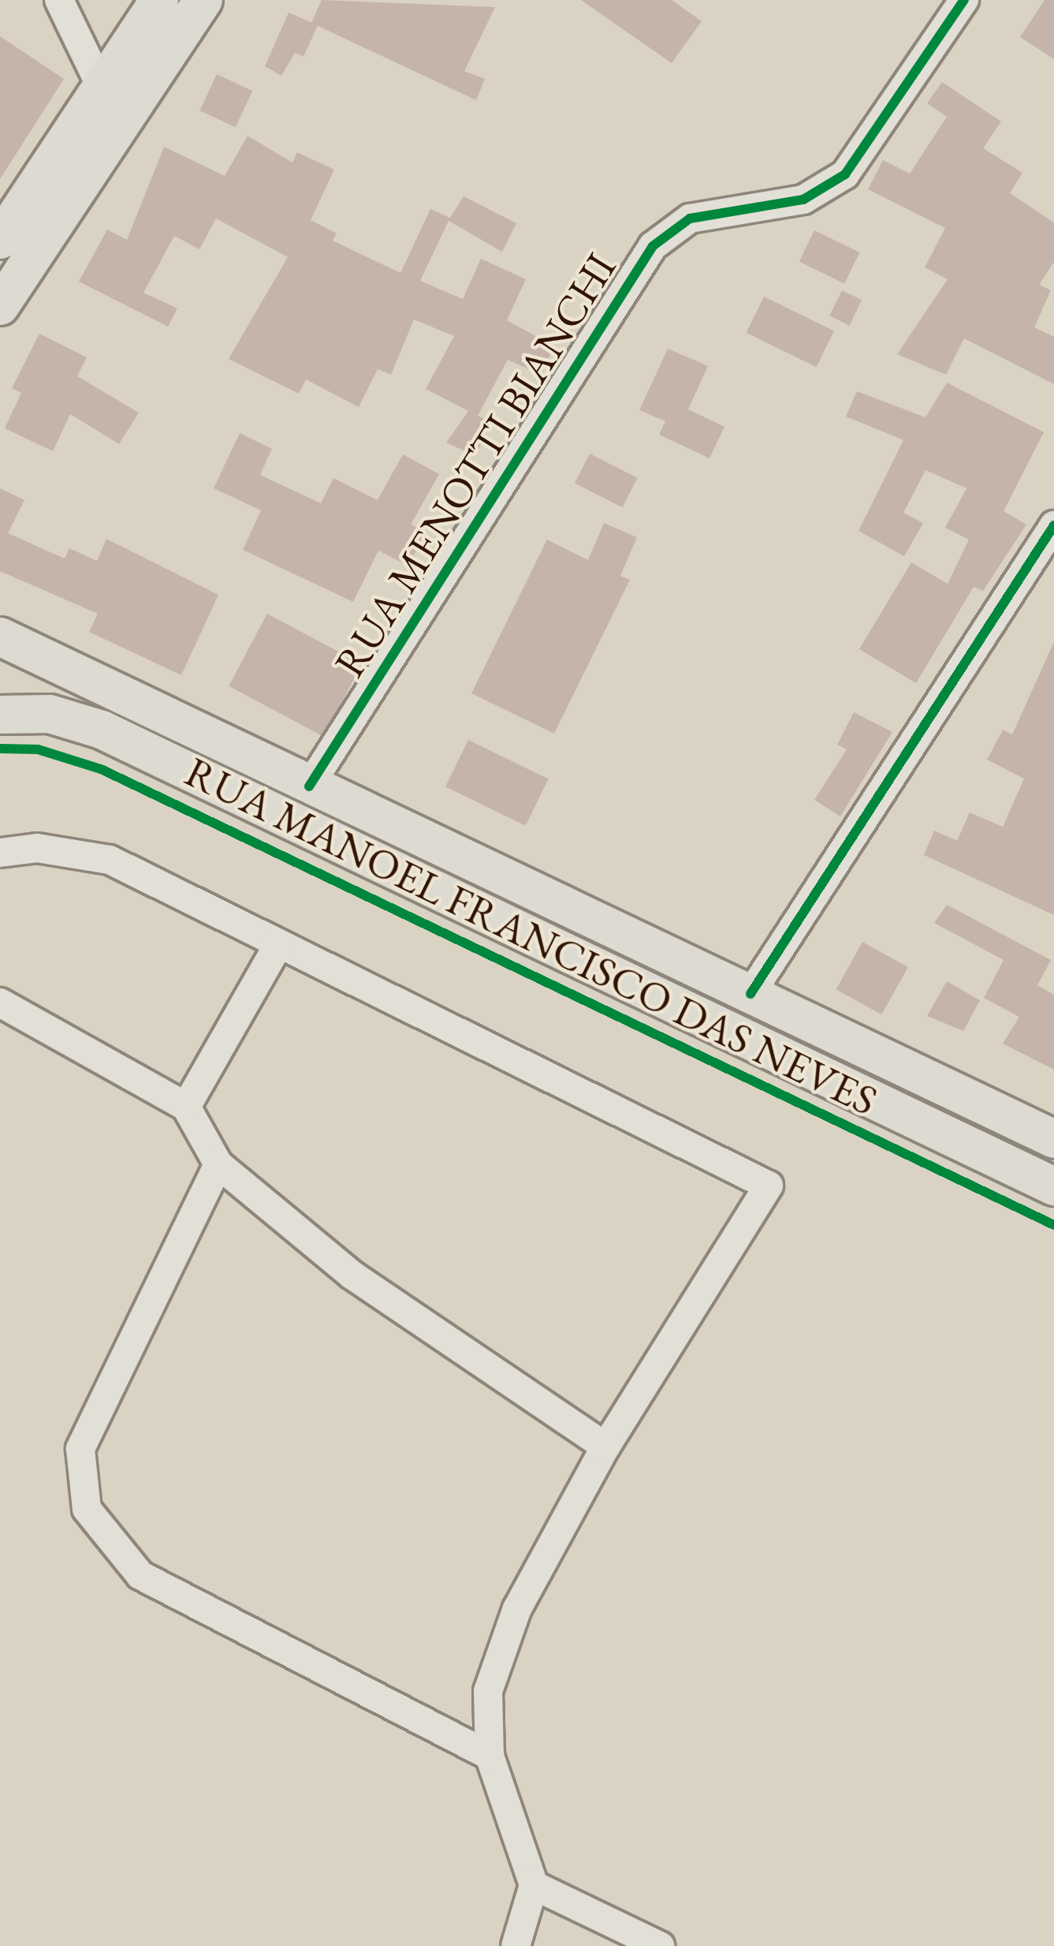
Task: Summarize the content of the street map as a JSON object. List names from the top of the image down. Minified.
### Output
{"streets":{"main road":["RUA MANOEL FRANCISCO DAS NEVES"],"street":["RUA MENOTTI BIANCHI"]},"crossings":[["RUA MENOTTI BIANCHI","RUA MANOEL FRANCISCO DAS NEVES"]]}
